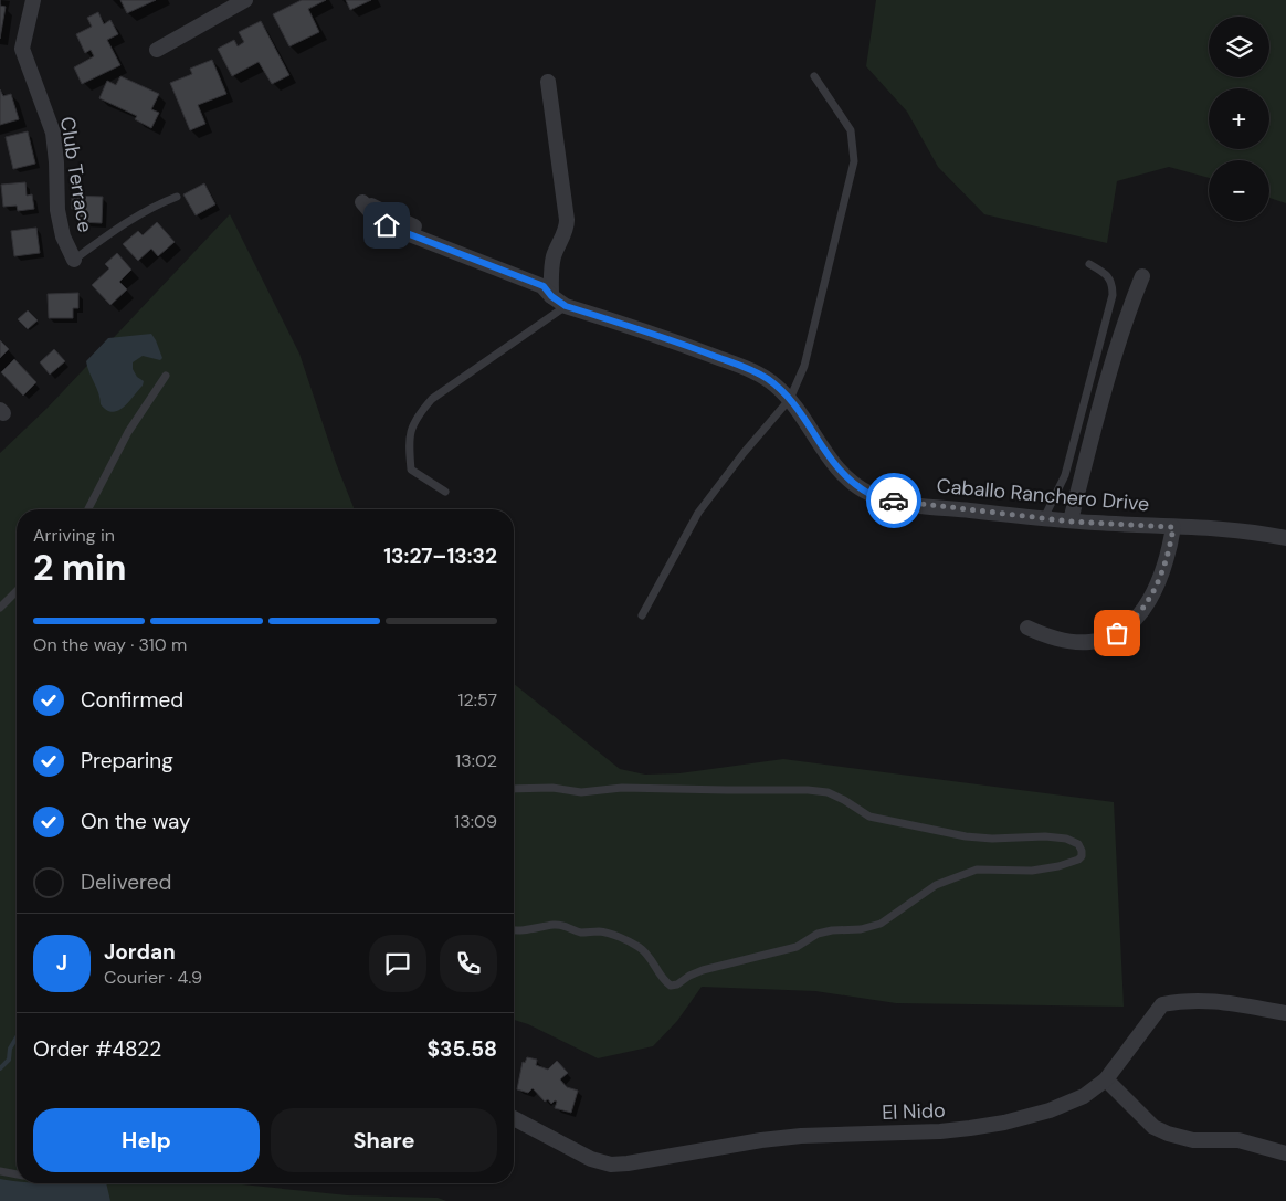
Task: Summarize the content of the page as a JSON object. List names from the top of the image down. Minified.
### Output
{"streets":{"street":["Club Terrace","Caballo Ranchero Drive","El Nido"]},"page":{"map_buttons":["+","−"],"heading":["2 min","Arriving in","13:27–13:32"],"panel":["Jordan","Courier · 4.9","Order #4822","$35.58"],"bar":"On the way · 310 m","list":[["Confirmed","12:57"],["Preparing","13:02"],["On the way","13:09"],"Delivered"],"round":"J","buttons":["Help","Share"]}}
